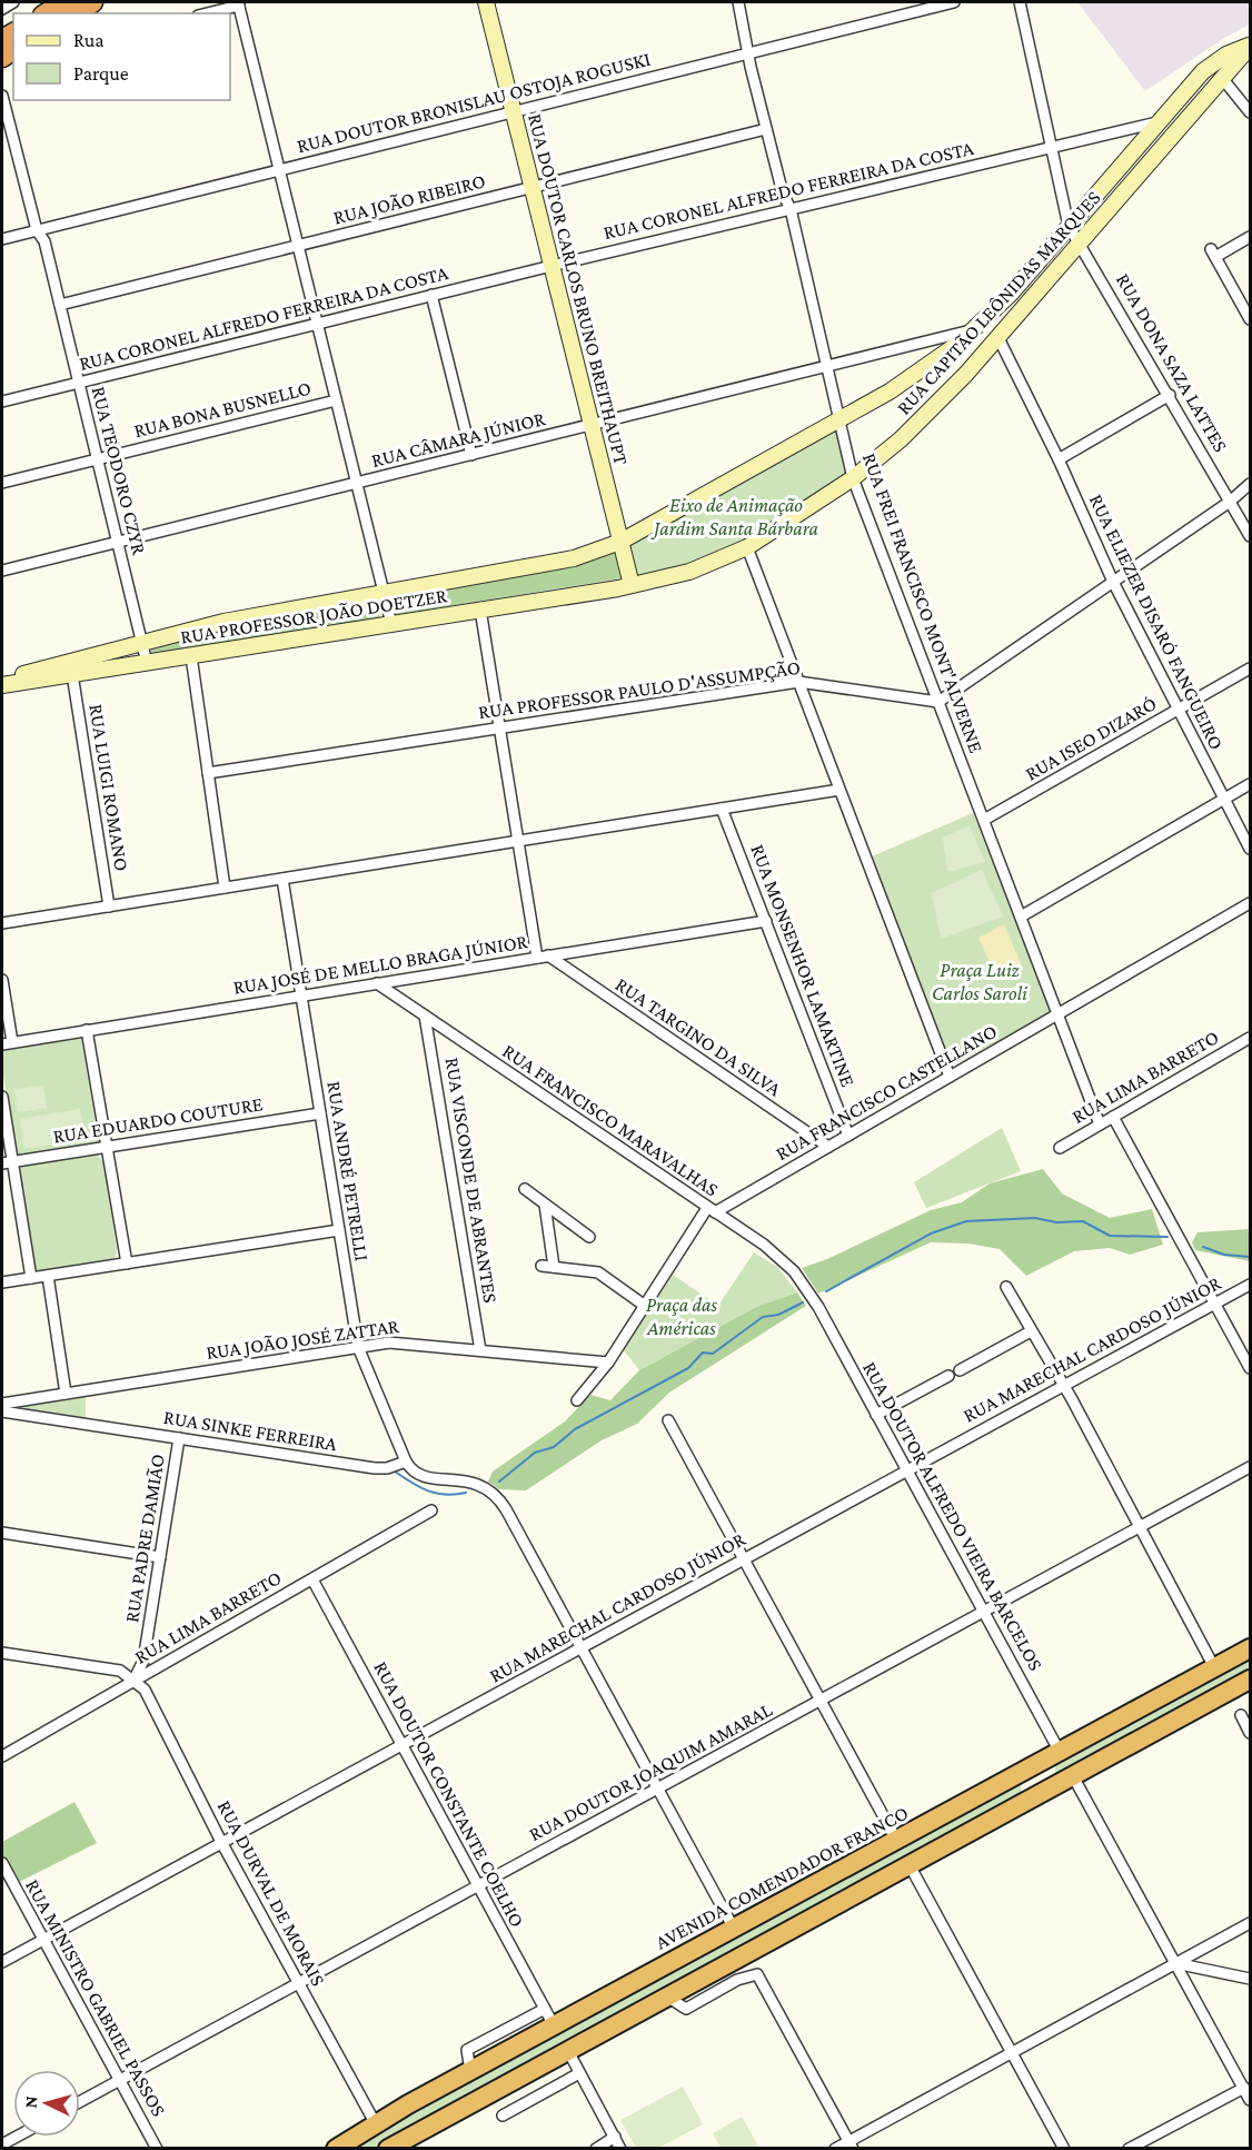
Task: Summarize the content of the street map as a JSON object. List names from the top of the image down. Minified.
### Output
{"streets":{"highway":["AVENIDA COMENDADOR FRANCO"],"main road":["RUA DOUTOR CARLOS BRUNO BREITHAUPT","RUA CAPITÃO LEÔNIDAS MARQUES","RUA PROFESSOR JOÃO DOETZER"],"street":["RUA DOUTOR BRONISLAU OSTOJA ROGUSKI","RUA CORONEL ALFREDO FERREIRA DA COSTA","RUA JOÃO RIBEIRO","RUA DONA SAZA LATTES","RUA BONA BUSNELLO","RUA CÂMARA JÚNIOR","RUA TEODORO CZYR","RUA FREI FRANCISCO MONT'ALVERNE","RUA ELIEZER DISARÓ FANGUEIRO","RUA PROFESSOR PAULO D'ASSUMPÇÃO","RUA ISEO DIZARÓ","RUA LUIGI ROMANO","RUA JOSÉ DE MELLO BRAGA JÚNIOR","RUA MONSENHOR LAMARTINE","RUA TARGINO DA SILVA","RUA LIMA BARRETO","RUA FRANCISCO CASTELLANO","RUA EDUARDO COUTURE","RUA FRANCISCO MARAVALHAS","RUA ANDRÉ PETRELLI","RUA VISCONDE DE ABRANTES","RUA JOÃO JOSÉ ZATTAR","RUA MARECHAL CARDOSO JÚNIOR","RUA SINKE FERREIRA","RUA DOUTOR ALFREDO VIEIRA BARCELOS","RUA PADRE DAMIÃO","RUA DOUTOR JOAQUIM AMARAL","RUA DOUTOR CONSTANTE COELHO","RUA DURVAL DE MORAIS","RUA MINISTRO GABRIEL PASSOS"]},"crossings":[["RUA DOUTOR BRONISLAU OSTOJA ROGUSKI","RUA DOUTOR CARLOS BRUNO BREITHAUPT"],["RUA DOUTOR BRONISLAU OSTOJA ROGUSKI","RUA TEODORO CZYR"],["RUA DOUTOR BRONISLAU OSTOJA ROGUSKI","RUA FREI FRANCISCO MONT'ALVERNE"],["RUA CORONEL ALFREDO FERREIRA DA COSTA","RUA DOUTOR CARLOS BRUNO BREITHAUPT"],["RUA CORONEL ALFREDO FERREIRA DA COSTA","RUA CAPITÃO LEÔNIDAS MARQUES"],["RUA CORONEL ALFREDO FERREIRA DA COSTA","RUA TEODORO CZYR"],["RUA CORONEL ALFREDO FERREIRA DA COSTA","RUA FREI FRANCISCO MONT'ALVERNE"],["RUA JOÃO RIBEIRO","RUA DOUTOR CARLOS BRUNO BREITHAUPT"],["RUA JOÃO RIBEIRO","RUA TEODORO CZYR"],["RUA JOÃO RIBEIRO","RUA FREI FRANCISCO MONT'ALVERNE"],["RUA DOUTOR CARLOS BRUNO BREITHAUPT","RUA CAPITÃO LEÔNIDAS MARQUES"],["RUA DOUTOR CARLOS BRUNO BREITHAUPT","RUA CÂMARA JÚNIOR"],["RUA DOUTOR CARLOS BRUNO BREITHAUPT","RUA PROFESSOR JOÃO DOETZER"],["RUA CAPITÃO LEÔNIDAS MARQUES","RUA DONA SAZA LATTES"],["RUA CAPITÃO LEÔNIDAS MARQUES","RUA CÂMARA JÚNIOR"],["RUA CAPITÃO LEÔNIDAS MARQUES","RUA FREI FRANCISCO MONT'ALVERNE"],["RUA CAPITÃO LEÔNIDAS MARQUES","RUA PROFESSOR JOÃO DOETZER"],["RUA CAPITÃO LEÔNIDAS MARQUES","RUA ELIEZER DISARÓ FANGUEIRO"],["RUA BONA BUSNELLO","RUA TEODORO CZYR"],["RUA CÂMARA JÚNIOR","RUA TEODORO CZYR"],["RUA CÂMARA JÚNIOR","RUA FREI FRANCISCO MONT'ALVERNE"],["RUA TEODORO CZYR","RUA PROFESSOR JOÃO DOETZER"],["RUA FREI FRANCISCO MONT'ALVERNE","RUA PROFESSOR PAULO D'ASSUMPÇÃO"],["RUA FREI FRANCISCO MONT'ALVERNE","RUA ISEO DIZARÓ"],["RUA FREI FRANCISCO MONT'ALVERNE","RUA LIMA BARRETO"],["RUA FREI FRANCISCO MONT'ALVERNE","RUA FRANCISCO CASTELLANO"],["RUA PROFESSOR JOÃO DOETZER","RUA LUIGI ROMANO"],["RUA ELIEZER DISARÓ FANGUEIRO","RUA ISEO DIZARÓ"],["RUA JOSÉ DE MELLO BRAGA JÚNIOR","RUA MONSENHOR LAMARTINE"],["RUA JOSÉ DE MELLO BRAGA JÚNIOR","RUA TARGINO DA SILVA"],["RUA JOSÉ DE MELLO BRAGA JÚNIOR","RUA FRANCISCO MARAVALHAS"],["RUA JOSÉ DE MELLO BRAGA JÚNIOR","RUA ANDRÉ PETRELLI"],["RUA MONSENHOR LAMARTINE","RUA FRANCISCO CASTELLANO"],["RUA TARGINO DA SILVA","RUA FRANCISCO CASTELLANO"],["RUA LIMA BARRETO","RUA PADRE DAMIÃO"],["RUA LIMA BARRETO","RUA DOUTOR CONSTANTE COELHO"],["RUA LIMA BARRETO","RUA DURVAL DE MORAIS"],["RUA FRANCISCO CASTELLANO","RUA FRANCISCO MARAVALHAS"],["RUA FRANCISCO CASTELLANO","RUA JOÃO JOSÉ ZATTAR"],["RUA EDUARDO COUTURE","RUA ANDRÉ PETRELLI"],["RUA FRANCISCO MARAVALHAS","RUA VISCONDE DE ABRANTES"],["RUA FRANCISCO MARAVALHAS","RUA DOUTOR ALFREDO VIEIRA BARCELOS"],["RUA ANDRÉ PETRELLI","RUA JOÃO JOSÉ ZATTAR"],["RUA ANDRÉ PETRELLI","RUA SINKE FERREIRA"],["RUA VISCONDE DE ABRANTES","RUA JOÃO JOSÉ ZATTAR"],["RUA MARECHAL CARDOSO JÚNIOR","RUA DOUTOR ALFREDO VIEIRA BARCELOS"],["RUA MARECHAL CARDOSO JÚNIOR","RUA DOUTOR CONSTANTE COELHO"],["RUA MARECHAL CARDOSO JÚNIOR","RUA DURVAL DE MORAIS"],["RUA MARECHAL CARDOSO JÚNIOR","RUA MINISTRO GABRIEL PASSOS"],["RUA SINKE FERREIRA","RUA PADRE DAMIÃO"],["RUA DOUTOR ALFREDO VIEIRA BARCELOS","RUA DOUTOR JOAQUIM AMARAL"],["RUA DOUTOR ALFREDO VIEIRA BARCELOS","AVENIDA COMENDADOR FRANCO"],["RUA PADRE DAMIÃO","RUA DURVAL DE MORAIS"],["RUA DOUTOR JOAQUIM AMARAL","RUA DOUTOR CONSTANTE COELHO"],["RUA DOUTOR JOAQUIM AMARAL","RUA DURVAL DE MORAIS"],["RUA DOUTOR JOAQUIM AMARAL","RUA MINISTRO GABRIEL PASSOS"],["RUA DOUTOR CONSTANTE COELHO","AVENIDA COMENDADOR FRANCO"],["AVENIDA COMENDADOR FRANCO","RUA DURVAL DE MORAIS"]],"parks":["Eixo de Animação Jardim Santa Bárbara","Praça Luiz Carlos Saroli","Praça das Américas"],"legend":["Rua","Parque"],"north":"left"}
